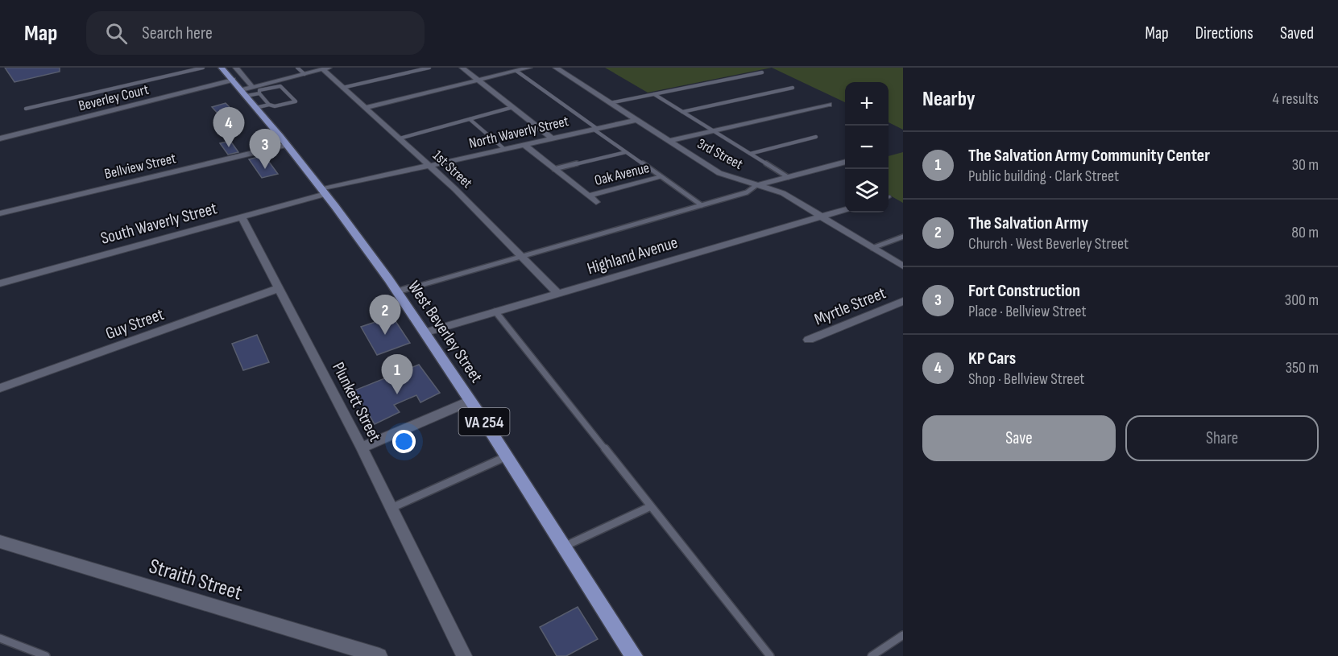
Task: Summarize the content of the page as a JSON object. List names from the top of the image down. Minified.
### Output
{"streets":{"main road":["West Beverley Street","VA 254"],"street":["Beverley Court","North Waverly Street","3rd Street","Bellview Street","1st Street","Oak Avenue","South Waverly Street","Highland Avenue","Myrtle Street","Guy Street","Plunkett Street","Straith Street"]},"crossings":[["Beverley Court","West Beverley Street"],["North Waverly Street","3rd Street"],["North Waverly Street","1st Street"],["North Waverly Street","South Waverly Street"],["North Waverly Street","West Beverley Street"],["3rd Street","Highland Avenue"],["Bellview Street","West Beverley Street"],["1st Street","Highland Avenue"],["South Waverly Street","West Beverley Street"],["South Waverly Street","Plunkett Street"],["Highland Avenue","West Beverley Street"],["Guy Street","Plunkett Street"]],"page":{"header":"Map","search":"Search here","nav":["Map","Directions","Saved"],"heading":["Nearby","4 results"],"map_buttons":["+","−"],"pins":["4","3","2","1"],"list":[{"mark":"1","name":"The Salvation Army Community Center","note":"Public building · Clark Street","value":"30 m"},{"mark":"2","name":"The Salvation Army","note":"Church · West Beverley Street","value":"80 m"},{"mark":"3","name":"Fort Construction","note":"Place · Bellview Street","value":"300 m"},{"mark":"4","name":"KP Cars","note":"Shop · Bellview Street","value":"350 m"}],"buttons":["Save","Share"]}}
